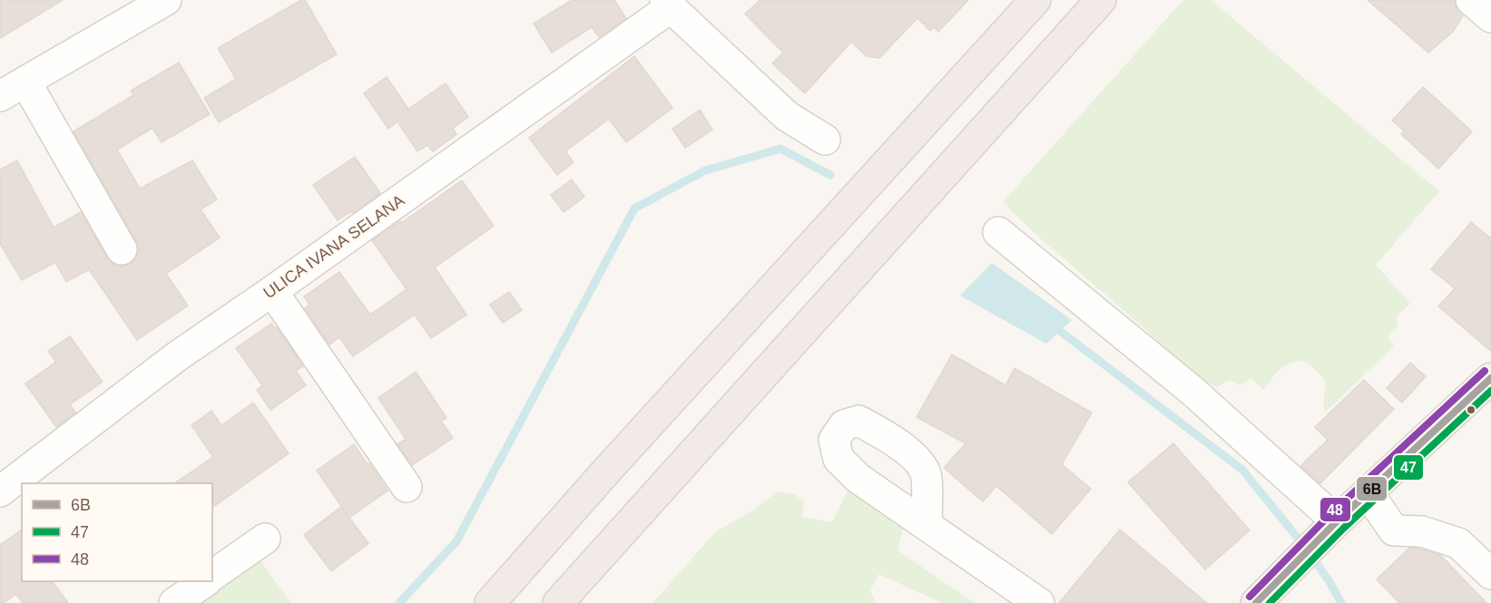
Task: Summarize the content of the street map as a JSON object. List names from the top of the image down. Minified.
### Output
{"streets":{"street":["ULICA IVANA SELANA"]},"lines":["transit line 48","transit line 6B","transit line 47"],"legend":["6B","47","48"]}
